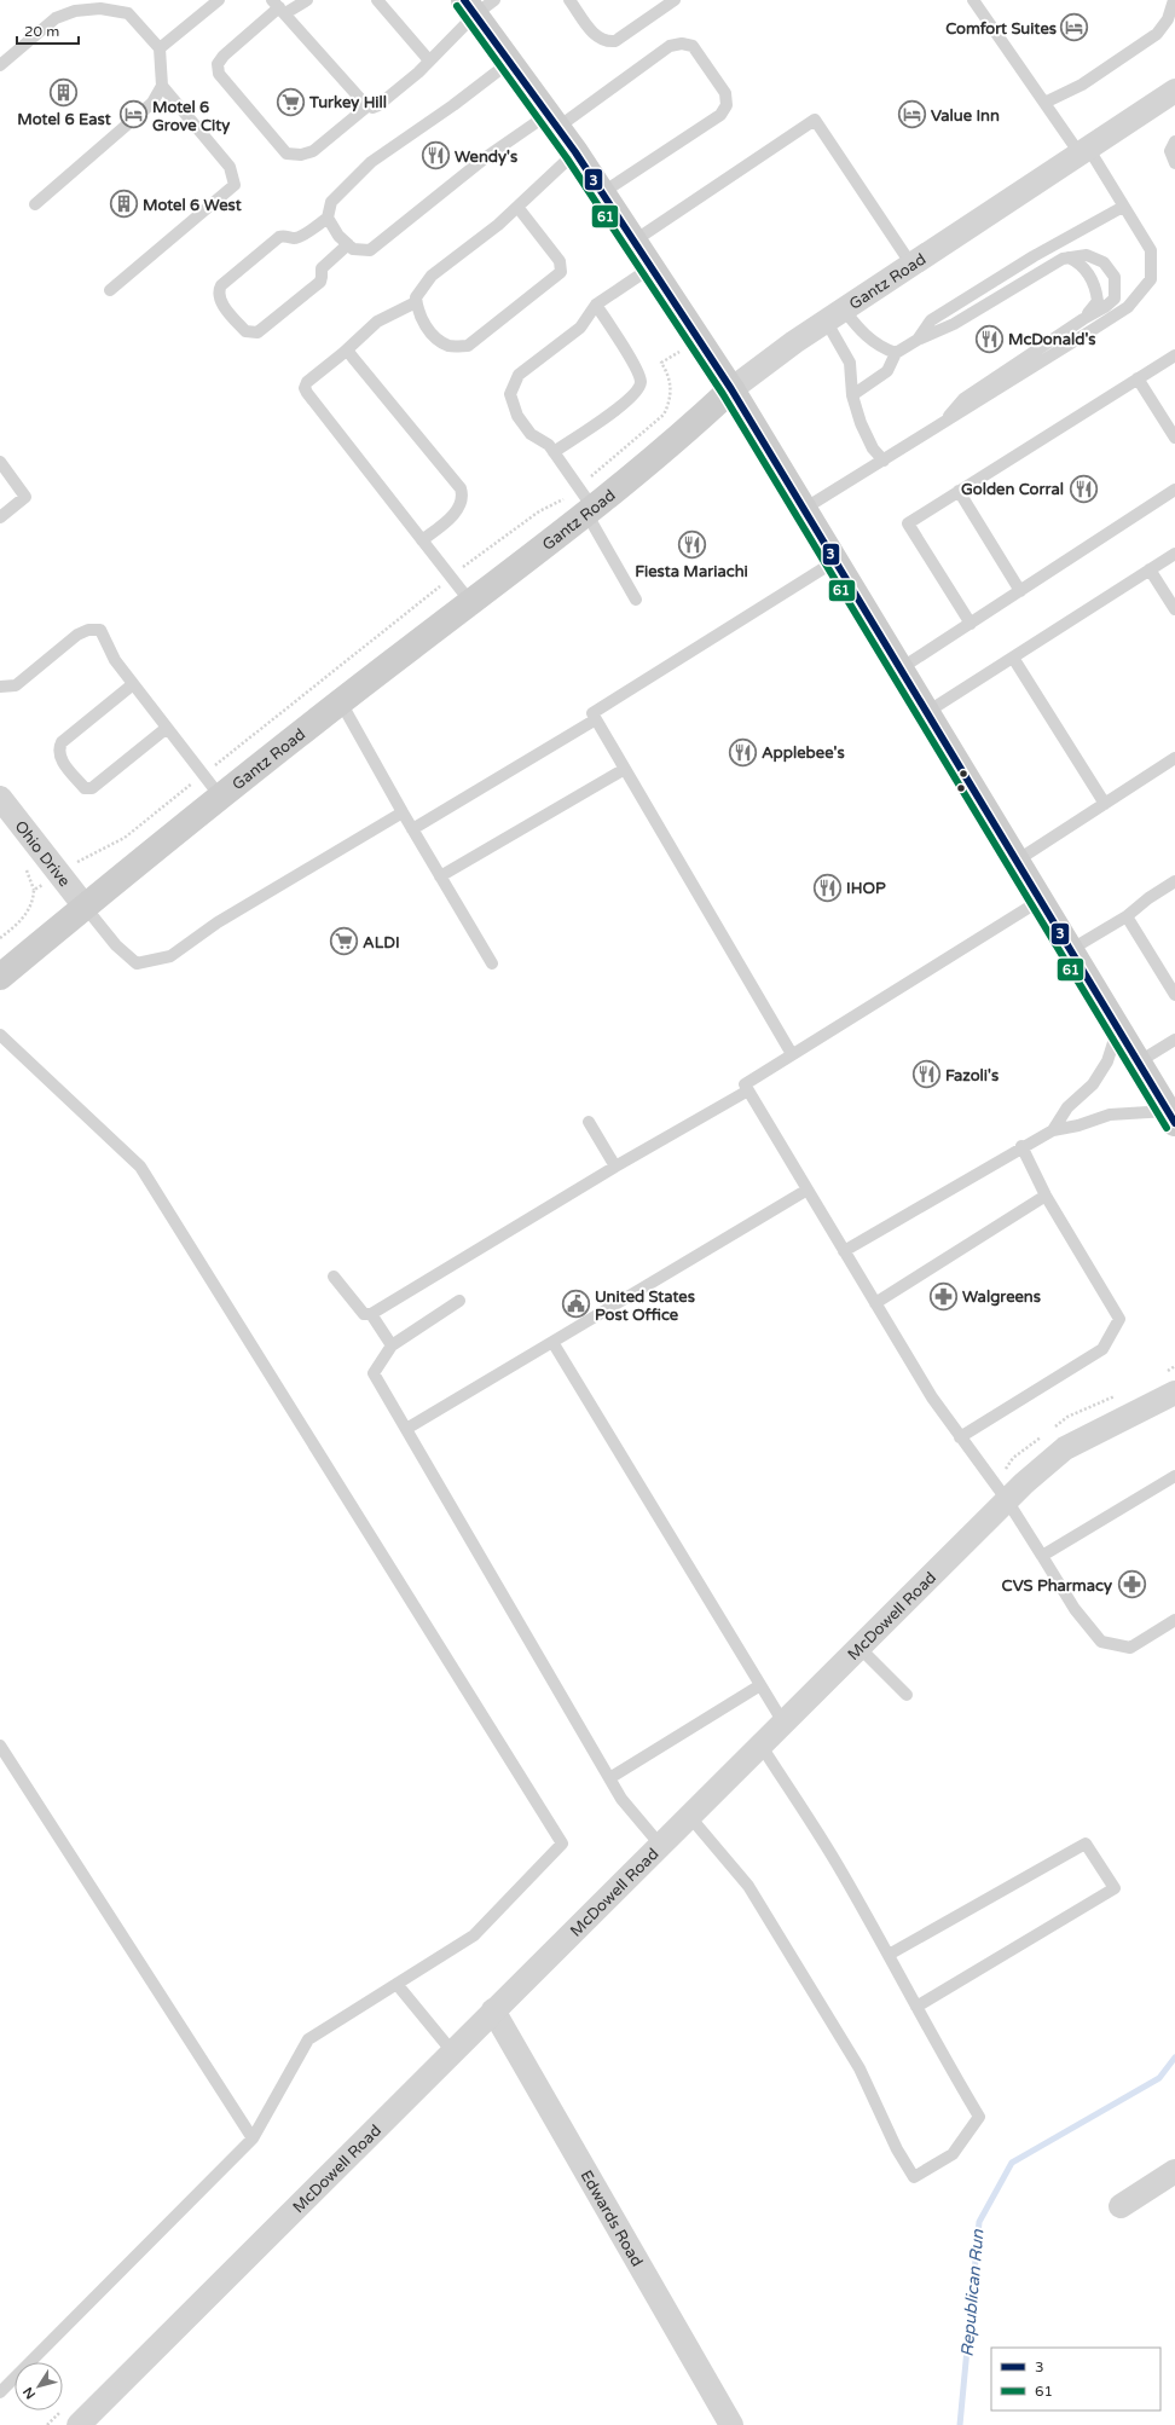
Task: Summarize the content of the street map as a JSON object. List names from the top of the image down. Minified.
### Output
{"streets":{"main road":["Gantz Road"],"street":["Ohio Drive","McDowell Road","Edwards Road"]},"crossings":[["Gantz Road","Ohio Drive"],["McDowell Road","Edwards Road"]],"water":["Republican Run"],"places":{"hotel":["Comfort Suites","Motel 6 Grove City","Value Inn"],"building":["Motel 6 East","Motel 6 West"],"supermarket":["Turkey Hill","ALDI"],"restaurant":["Wendy's","McDonald's","Golden Corral","Fiesta Mariachi","Applebee's","IHOP","Fazoli's"],"pharmacy":["Walgreens","CVS Pharmacy"],"public building":["United States Post Office"]},"lines":["transit line 3","transit line 61"],"legend":["3","61"],"scale_bar":"20 m","north":"bottom left"}
